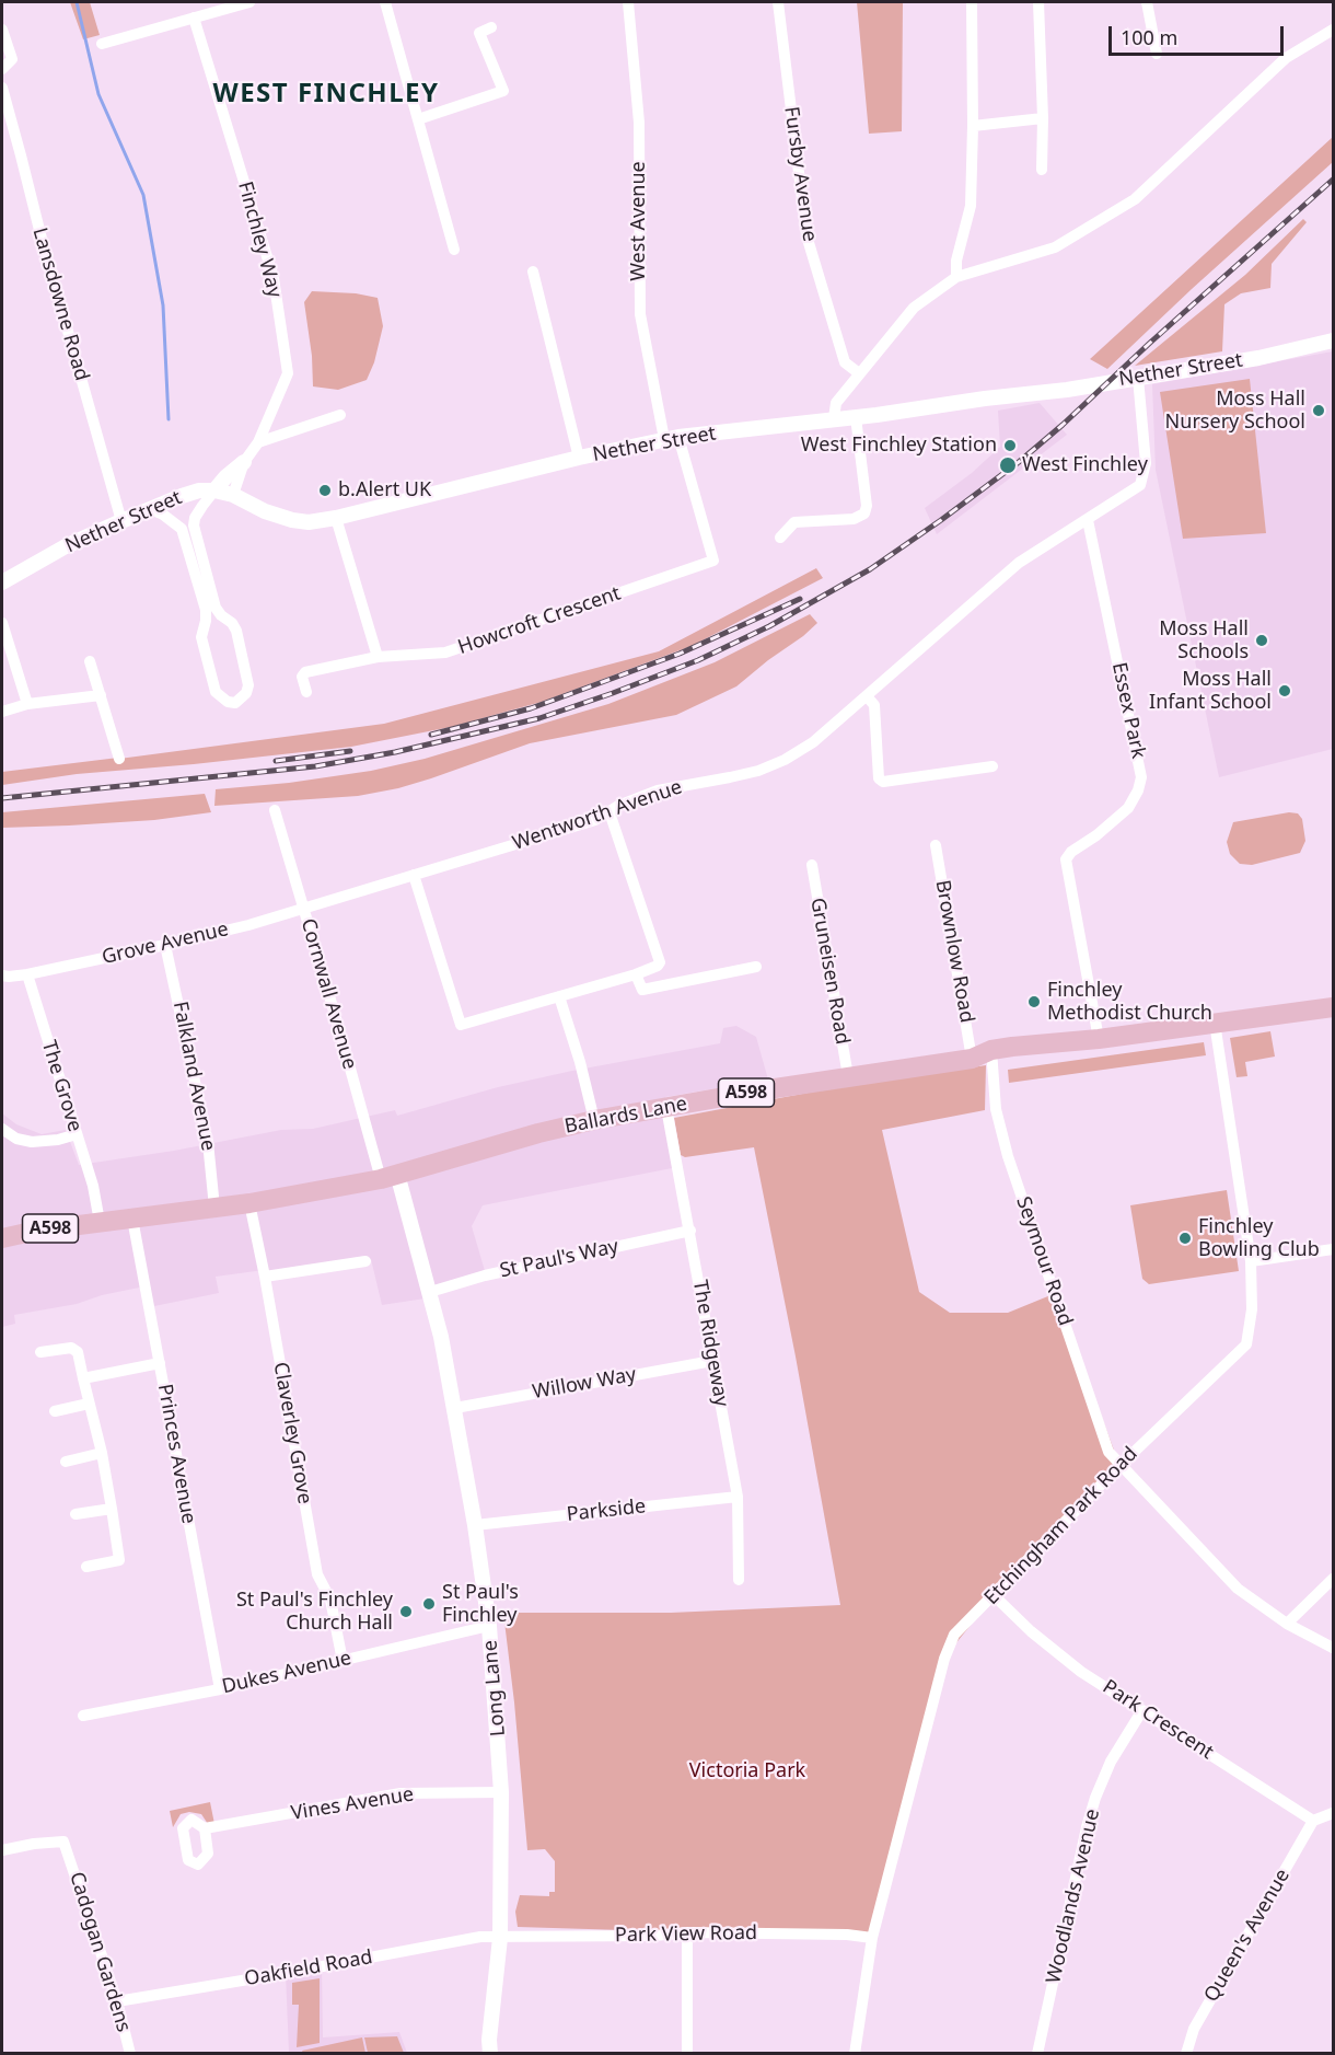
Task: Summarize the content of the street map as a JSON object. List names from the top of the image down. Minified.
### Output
{"streets":{"main road":["A598","Ballards Lane"],"street":["Fursby Avenue","West Avenue","Finchley Way","Lansdowne Road","Nether Street","Howcroft Crescent","Essex Park","Wentworth Avenue","Grove Avenue","Brownlow Road","Gruneisen Road","Cornwall Avenue","Falkland Avenue","The Grove","St Paul's Way","Seymour Road","The Ridgeway","Willow Way","Claverley Grove","Princes Avenue","Parkside","Etchingham Park Road","Dukes Avenue","Long Lane","Park Crescent","Vines Avenue","Woodlands Avenue","Park View Road","Queen's Avenue","Cadogan Gardens","Oakfield Road"]},"crossings":[["West Avenue","Nether Street"],["West Avenue","Howcroft Crescent"],["Finchley Way","Nether Street"],["Lansdowne Road","Nether Street"],["Nether Street","Howcroft Crescent"],["Essex Park","Wentworth Avenue"],["Essex Park","Ballards Lane"],["Wentworth Avenue","Grove Avenue"],["Wentworth Avenue","Cornwall Avenue"],["Grove Avenue","Cornwall Avenue"],["Grove Avenue","Falkland Avenue"],["Grove Avenue","The Grove"],["Brownlow Road","Ballards Lane"],["Gruneisen Road","Ballards Lane"],["Cornwall Avenue","Ballards Lane"],["Cornwall Avenue","Long Lane"],["Falkland Avenue","Ballards Lane"],["The Grove","Ballards Lane"],["Ballards Lane","Seymour Road"],["Ballards Lane","The Ridgeway"],["Ballards Lane","Claverley Grove"],["Ballards Lane","Princes Avenue"],["Ballards Lane","Etchingham Park Road"],["Ballards Lane","Long Lane"],["St Paul's Way","The Ridgeway"],["St Paul's Way","Long Lane"],["Seymour Road","Etchingham Park Road"],["The Ridgeway","Willow Way"],["The Ridgeway","Parkside"],["Willow Way","Long Lane"],["Claverley Grove","Dukes Avenue"],["Princes Avenue","Dukes Avenue"],["Parkside","Long Lane"],["Etchingham Park Road","Park Crescent"],["Etchingham Park Road","Park View Road"],["Dukes Avenue","Long Lane"],["Long Lane","Vines Avenue"],["Long Lane","Park View Road"],["Long Lane","Oakfield Road"],["Park Crescent","Woodlands Avenue"],["Park Crescent","Queen's Avenue"],["Park View Road","Oakfield Road"],["Cadogan Gardens","Oakfield Road"]],"districts":["WEST FINCHLEY"],"parks":["Victoria Park"],"places":["Moss Hall Nursery School","West Finchley Station","West Finchley","b.Alert UK","Moss Hall Schools","Moss Hall Infant School","Finchley Methodist Church","Finchley Bowling Club","St Paul's Finchley","St Paul's Finchley Church Hall"],"scale_bar":"100 m"}
